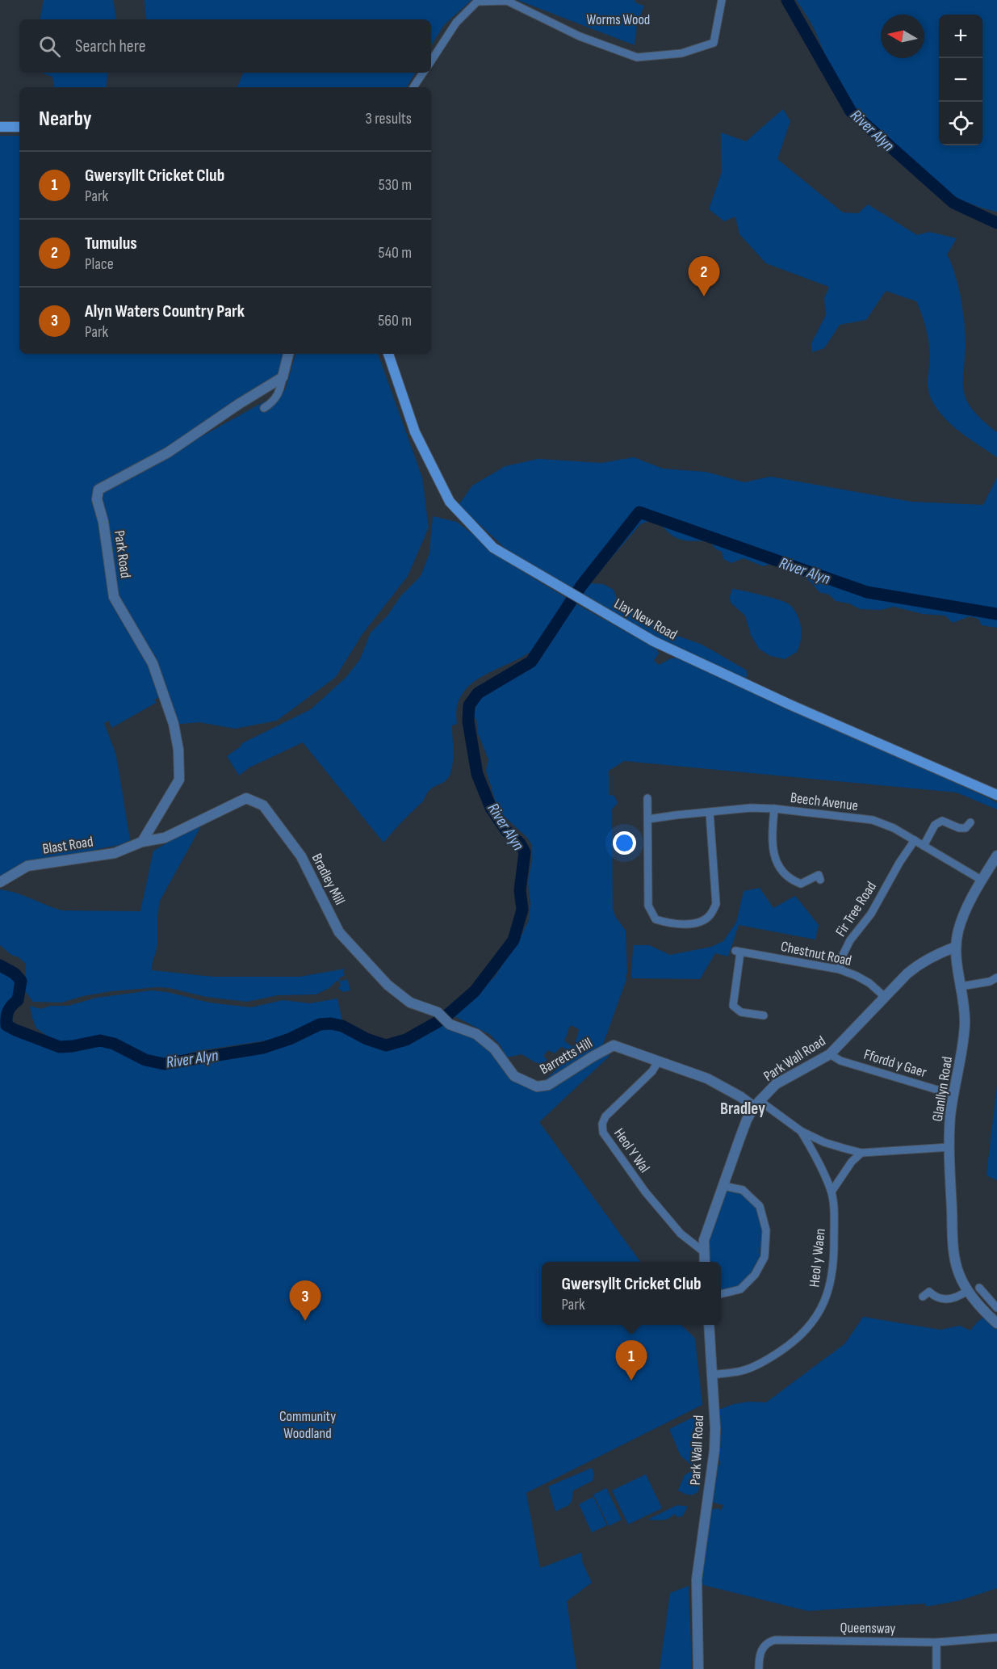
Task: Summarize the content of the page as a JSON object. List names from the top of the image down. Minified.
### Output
{"streets":{"main road":["Llay New Road"],"street":["Park Road","Beech Avenue","Blast Road","Bradley Mill","Fir Tree Road","Chestnut Road","Barretts Hill","Park Wall Road","Ffordd y Gaer","Glanllyn Road","Heol Y Wal","Heol y Waen","Queensway"]},"crossings":[["Park Road","Blast Road"],["Park Road","Bradley Mill"],["Beech Avenue","Fir Tree Road"],["Beech Avenue","Glanllyn Road"],["Blast Road","Bradley Mill"],["Bradley Mill","Barretts Hill"],["Fir Tree Road","Chestnut Road"],["Chestnut Road","Park Wall Road"],["Barretts Hill","Heol Y Wal"],["Park Wall Road","Ffordd y Gaer"],["Park Wall Road","Glanllyn Road"],["Park Wall Road","Heol Y Wal"],["Park Wall Road","Heol y Waen"],["Ffordd y Gaer","Glanllyn Road"]],"districts":["Bradley"],"water":["River Alyn"],"parks":["Worms Wood","Community Woodland"],"north":"left","page":{"map_buttons":["+","−"],"search":"Search here","heading":["Nearby","3 results"],"list":[{"mark":"1","name":"Gwersyllt Cricket Club","note":"Park","value":"530 m"},{"mark":"2","name":"Tumulus","note":"Place","value":"540 m"},{"mark":"3","name":"Alyn Waters Country Park","note":"Park","value":"560 m"}],"pins":["2","3","1"],"popup":["Gwersyllt Cricket Club","Park"]}}
